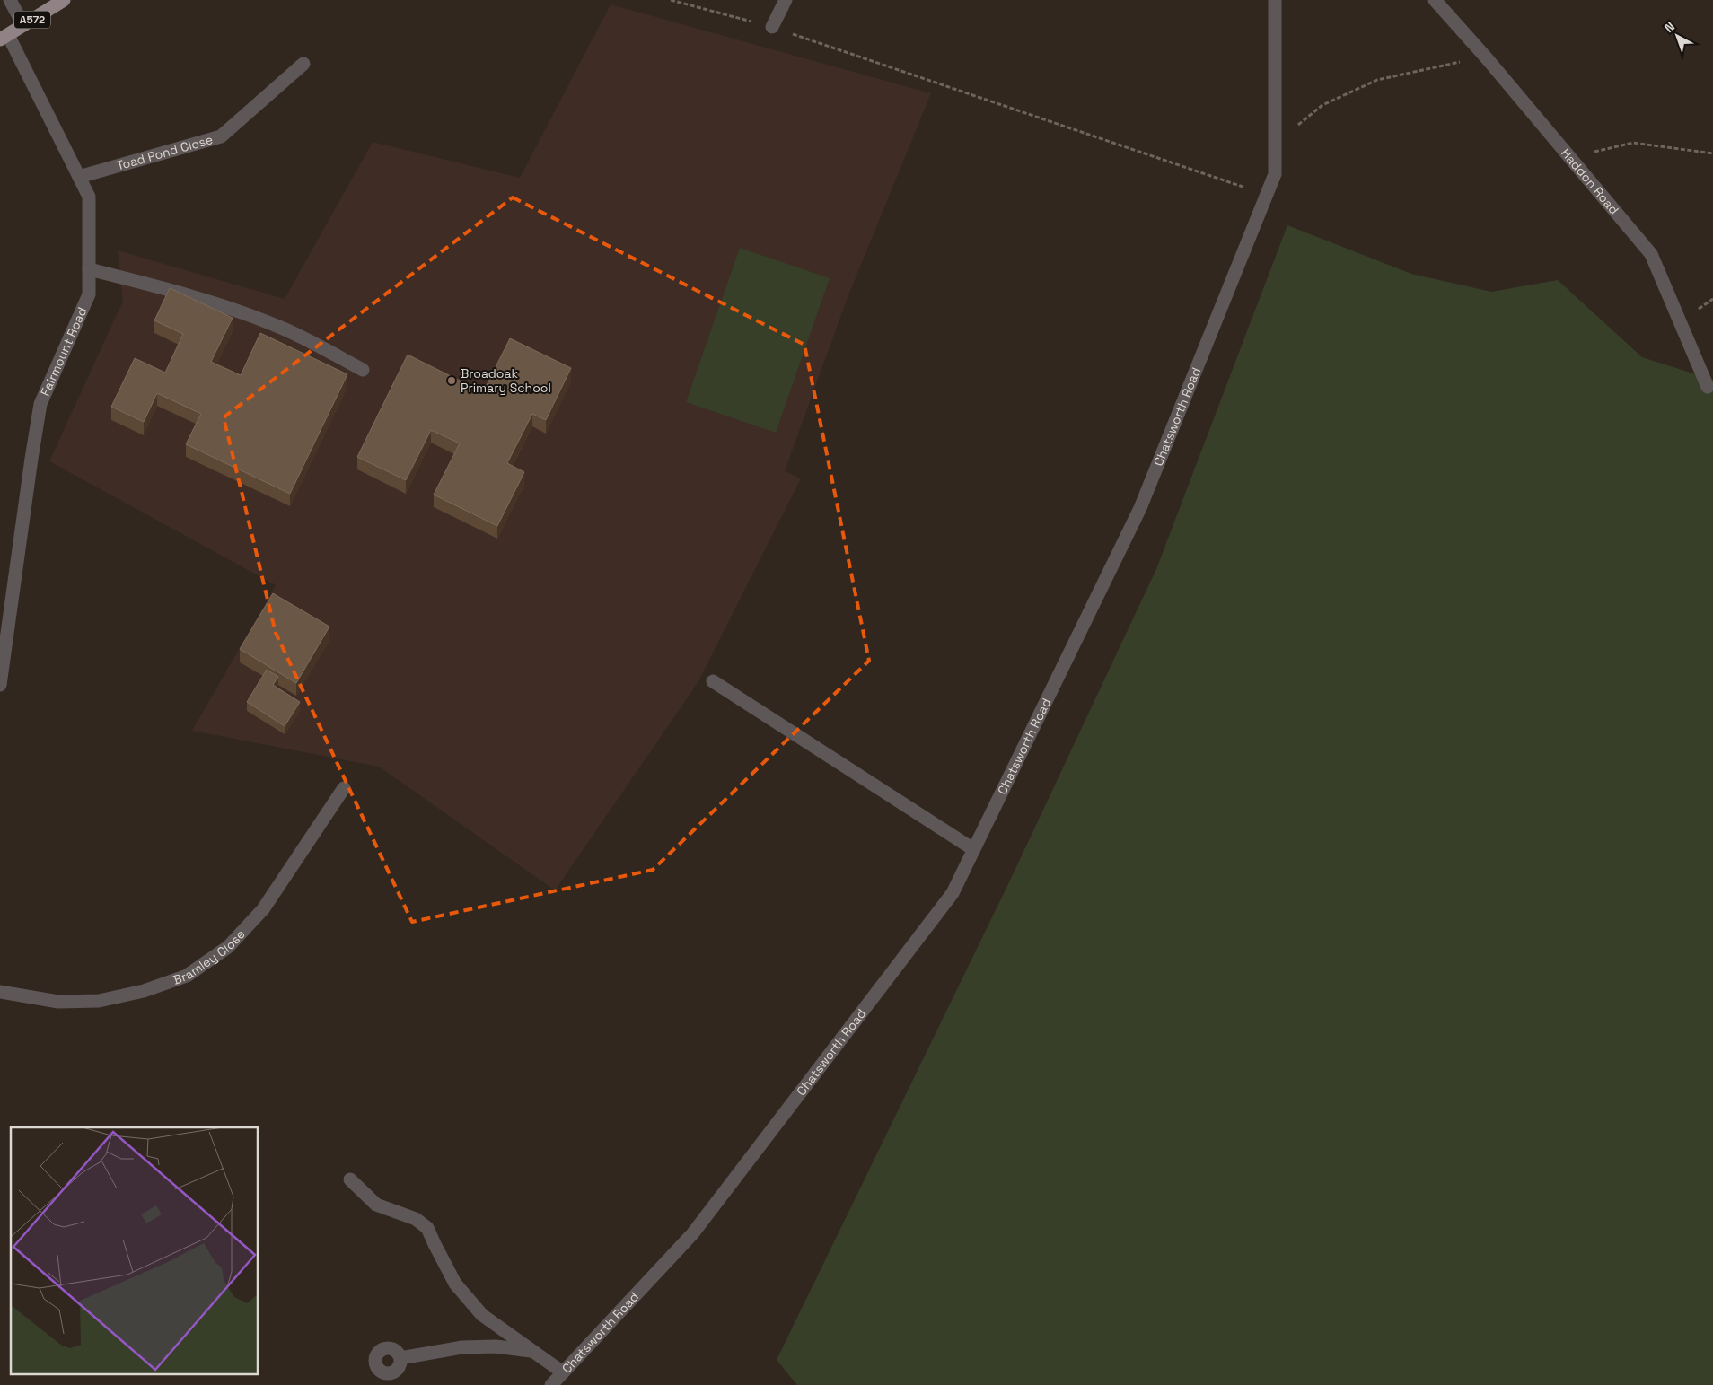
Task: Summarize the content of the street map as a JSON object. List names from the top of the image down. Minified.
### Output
{"streets":{"main road":["A572"],"street":["Toad Pond Close","Haddon Road","Fairmount Road","Chatsworth Road","Bramley Close"]},"crossings":[["A572","Fairmount Road"],["Toad Pond Close","Fairmount Road"]],"places":["Broadoak Primary School"],"north":"top left"}
